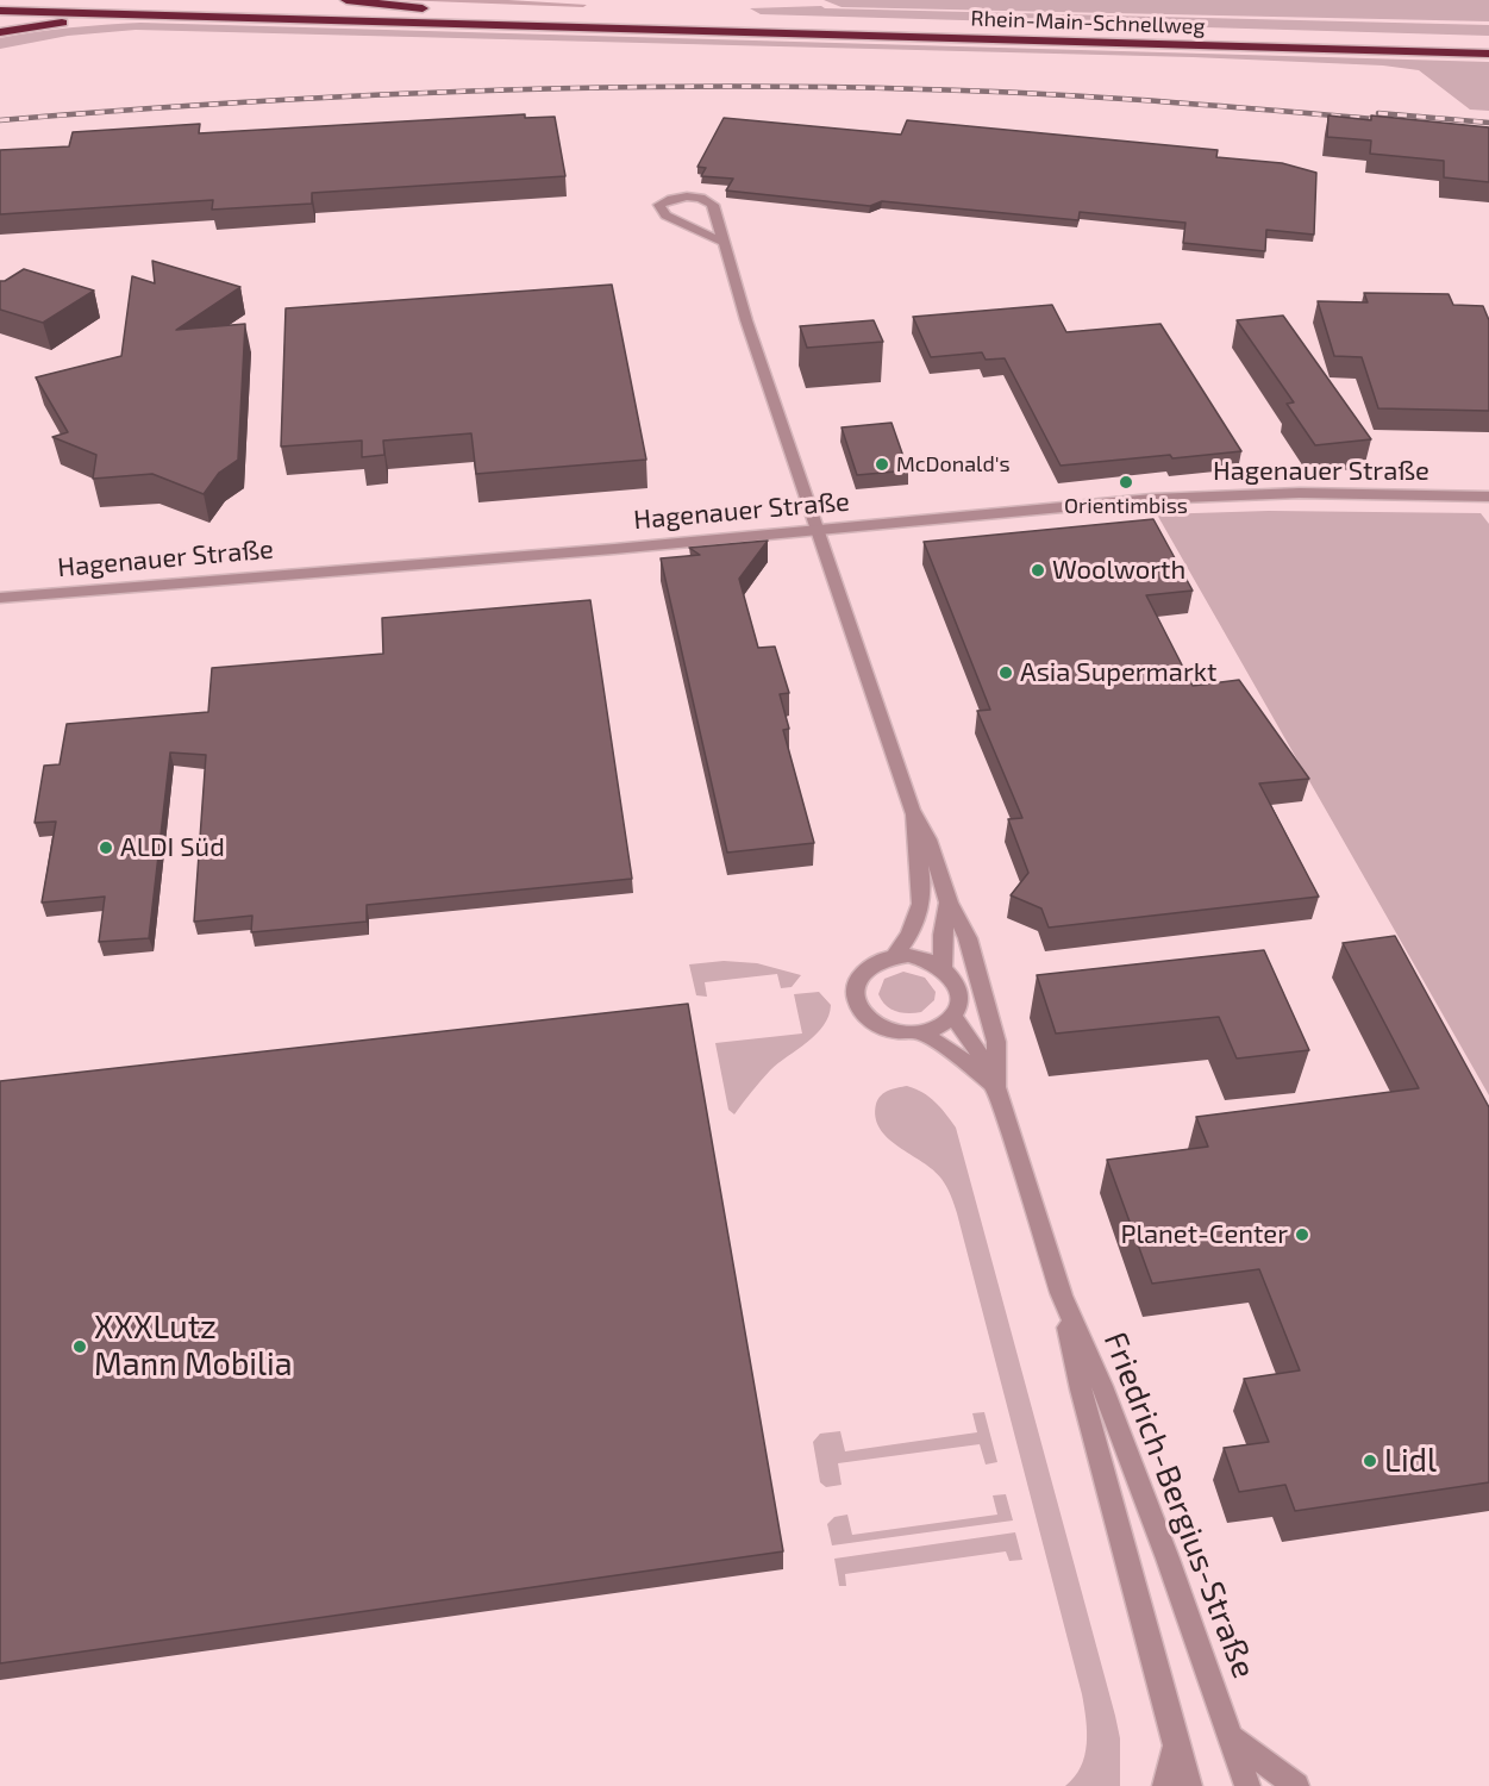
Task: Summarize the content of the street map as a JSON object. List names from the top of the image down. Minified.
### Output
{"streets":{"highway":["Rhein-Main-Schnellweg"],"street":["Hagenauer Straße","Friedrich-Bergius-Straße"]},"crossings":[["Hagenauer Straße","Friedrich-Bergius-Straße"]],"places":["McDonald's","Orientimbiss","Woolworth","Asia Supermarkt","ALDI Süd","Planet-Center","XXXLutz Mann Mobilia","Lidl"]}
